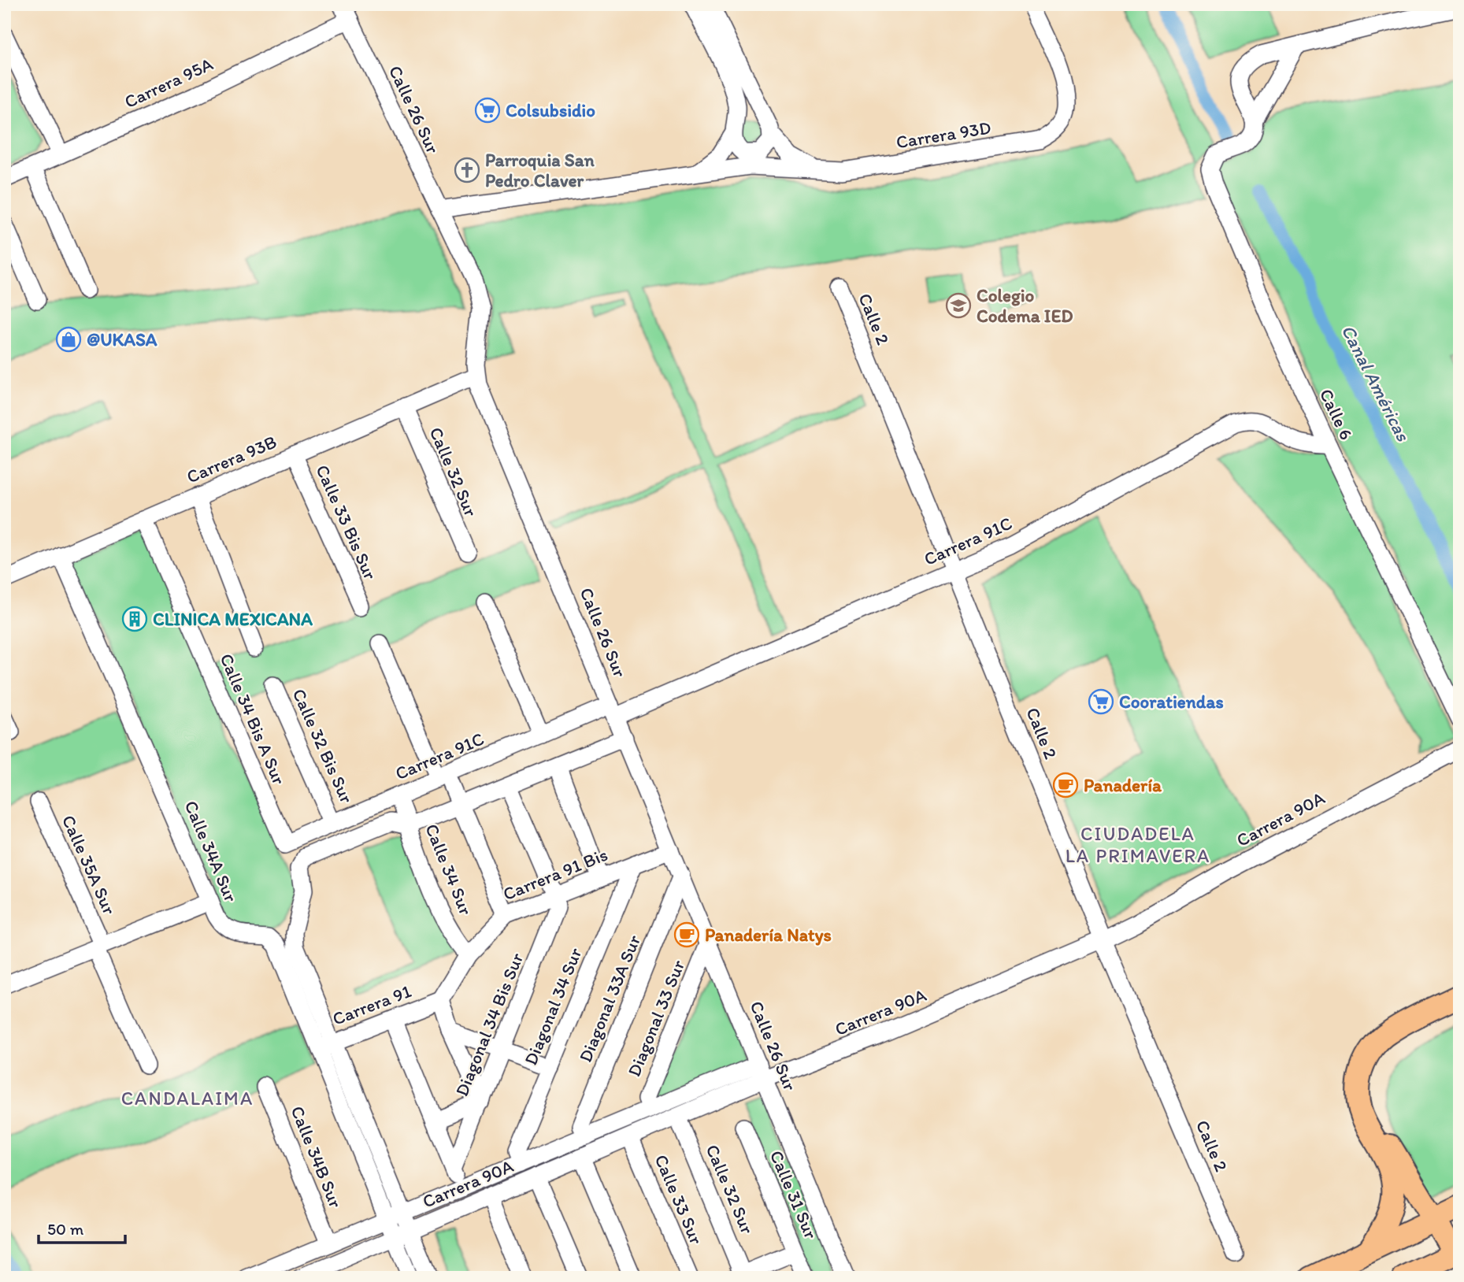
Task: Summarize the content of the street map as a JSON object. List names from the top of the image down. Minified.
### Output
{"streets":{"street":["Carrera 95A","Calle 26 Sur","Carrera 93D","Calle 2","Calle 6","Carrera 93B","Calle 32 Sur","Calle 33 Bis Sur","Carrera 91C","Calle 34 Bis A Sur","Calle 32 Bis Sur","Carrera 90A","Calle 34A Sur","Calle 35A Sur","Calle 34 Sur","Carrera 91 Bis","Diagonal 33A Sur","Carrera 91","Diagonal 34 Sur","Diagonal 33 Sur","Diagonal 34 Bis Sur","Calle 34B Sur","Calle 31 Sur","Calle 33 Sur"]},"crossings":[["Carrera 95A","Calle 26 Sur"],["Calle 26 Sur","Carrera 93D"],["Calle 26 Sur","Carrera 93B"],["Calle 26 Sur","Carrera 91C"],["Calle 26 Sur","Carrera 90A"],["Calle 26 Sur","Carrera 91 Bis"],["Calle 26 Sur","Diagonal 33A Sur"],["Calle 26 Sur","Diagonal 33 Sur"],["Calle 2","Carrera 91C"],["Calle 2","Carrera 90A"],["Calle 6","Carrera 91C"],["Carrera 93B","Calle 32 Sur"],["Carrera 93B","Calle 33 Bis Sur"],["Carrera 93B","Calle 34 Bis A Sur"],["Carrera 93B","Calle 34A Sur"],["Calle 32 Sur","Carrera 90A"],["Carrera 91C","Calle 34 Bis A Sur"],["Carrera 91C","Calle 32 Bis Sur"],["Carrera 91C","Calle 34A Sur"],["Carrera 91C","Calle 34 Sur"],["Calle 34 Bis A Sur","Calle 34A Sur"],["Carrera 90A","Calle 34A Sur"],["Carrera 90A","Diagonal 33A Sur"],["Carrera 90A","Diagonal 34 Sur"],["Carrera 90A","Diagonal 33 Sur"],["Carrera 90A","Calle 34B Sur"],["Carrera 90A","Calle 33 Sur"],["Calle 34A Sur","Carrera 91"],["Calle 34 Sur","Carrera 91 Bis"],["Carrera 91 Bis","Carrera 91"],["Carrera 91 Bis","Diagonal 34 Sur"],["Carrera 91 Bis","Diagonal 34 Bis Sur"]],"districts":["CIUDADELA LA PRIMAVERA","CANDALAIMA"],"water":["Canal Américas"],"places":{"supermarket":["Colsubsidio","Cooratiendas"],"church":["Parroquia San Pedro Claver"],"school or university":["Colegio Codema IED"],"shop":["@UKASA"],"building":["CLINICA MEXICANA"],"cafe":["Panadería","Panadería Natys"]},"scale_bar":"50 m"}
